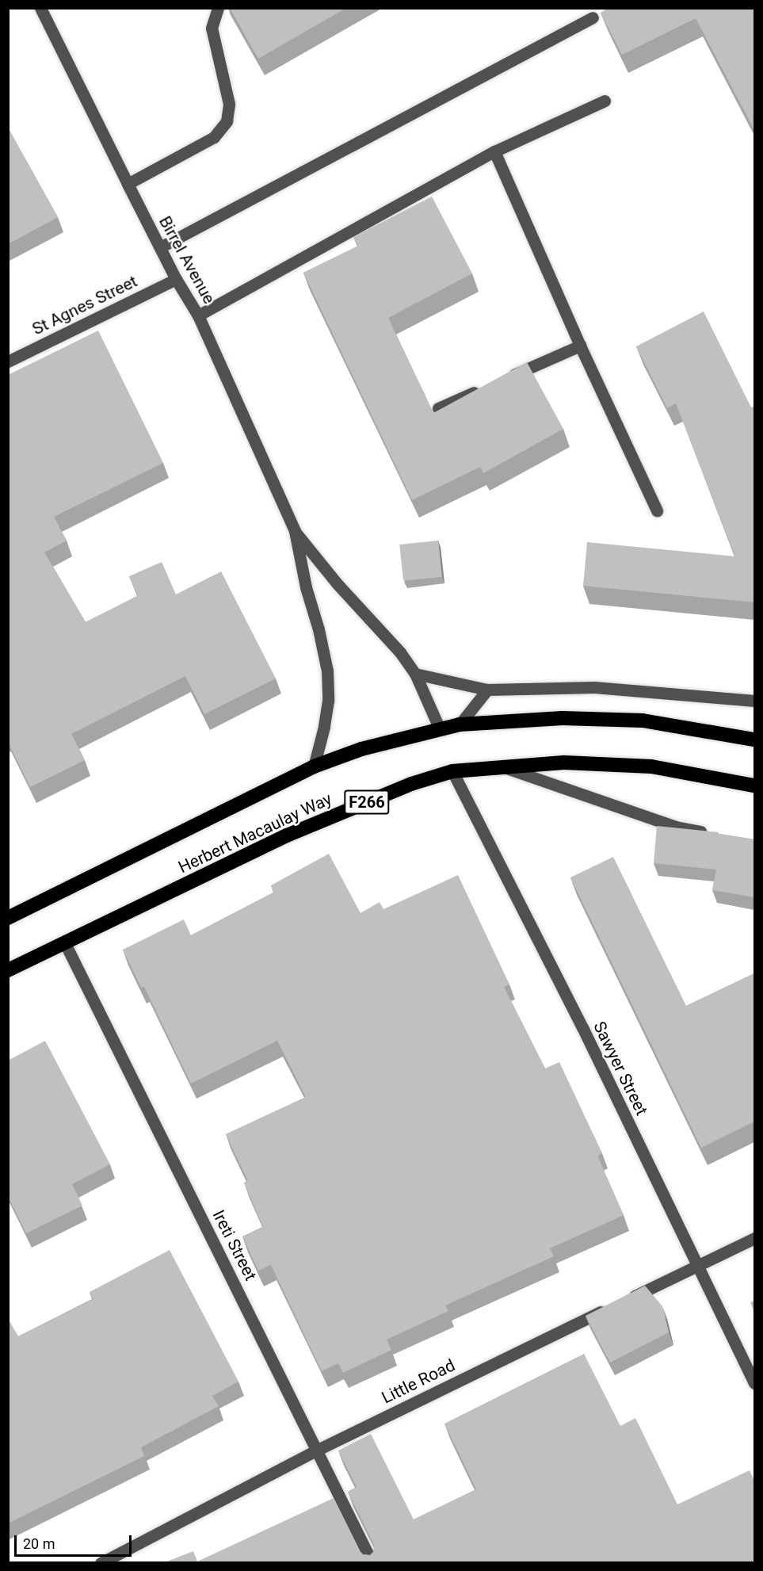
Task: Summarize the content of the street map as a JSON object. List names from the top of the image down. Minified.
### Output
{"streets":{"highway":["F266","Herbert Macaulay Way"],"street":["Birrel Avenue","St Agnes Street","Sawyer Street","Ireti Street","Little Road"]},"crossings":[["Birrel Avenue","St Agnes Street"],["Herbert Macaulay Way","Sawyer Street"],["Herbert Macaulay Way","Ireti Street"],["Sawyer Street","Little Road"],["Ireti Street","Little Road"]],"scale_bar":"20 m"}
